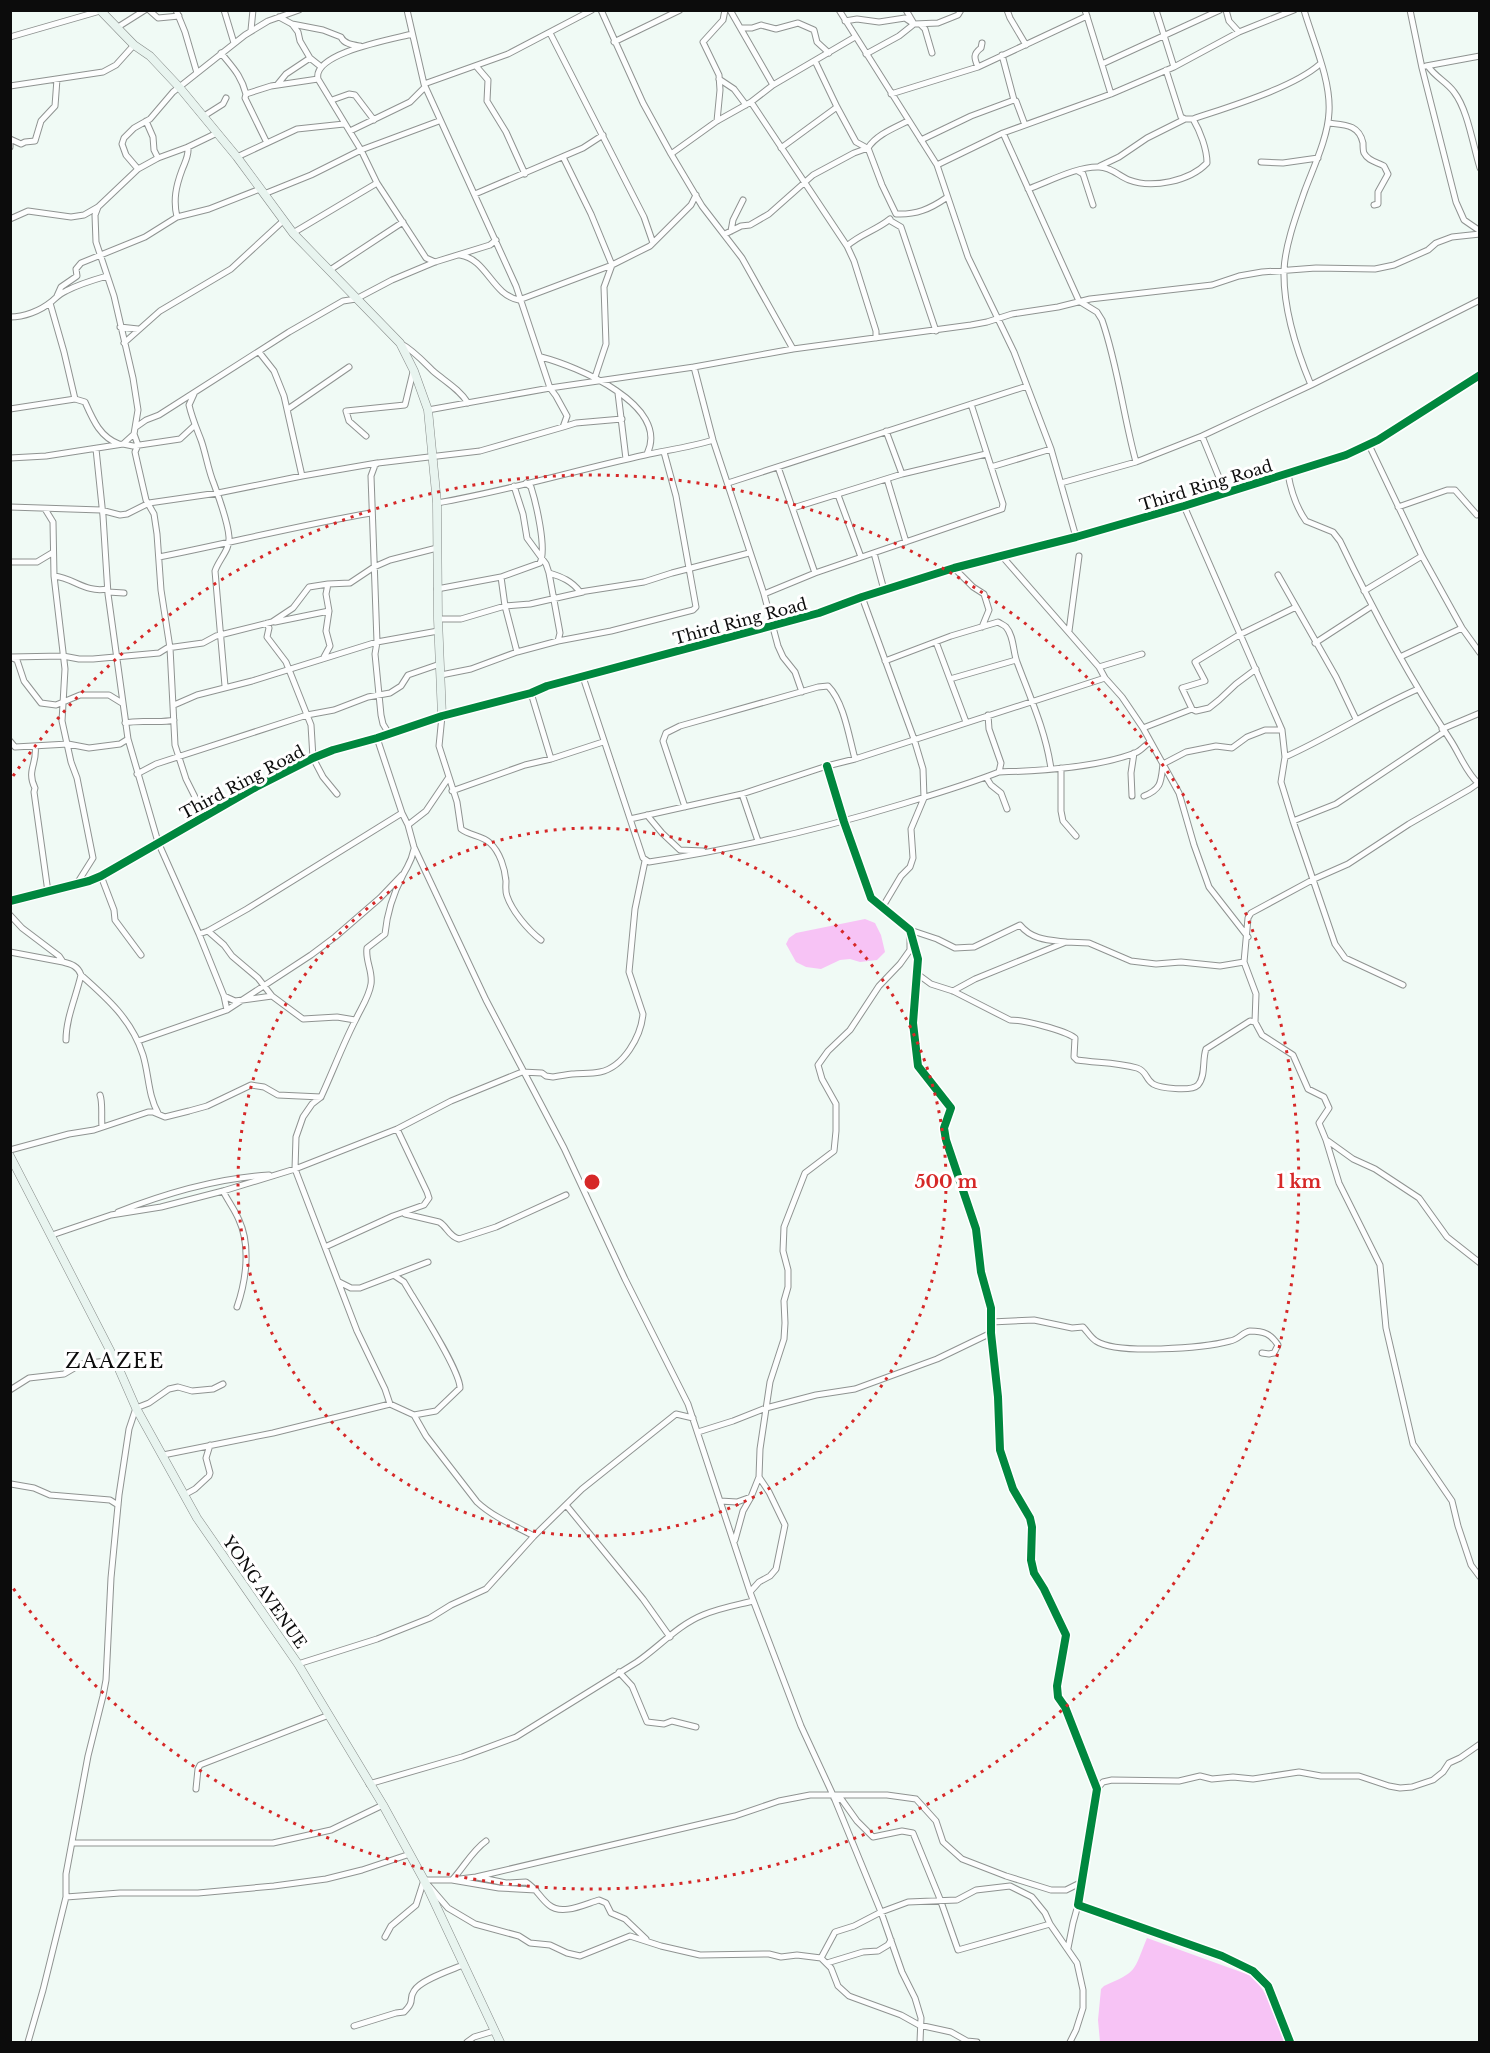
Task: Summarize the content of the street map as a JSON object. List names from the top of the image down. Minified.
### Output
{"streets":{"street":["Third Ring Road","YONG AVENUE"]},"districts":["ZAAZEE"],"rings":["500 m","1 km"]}
